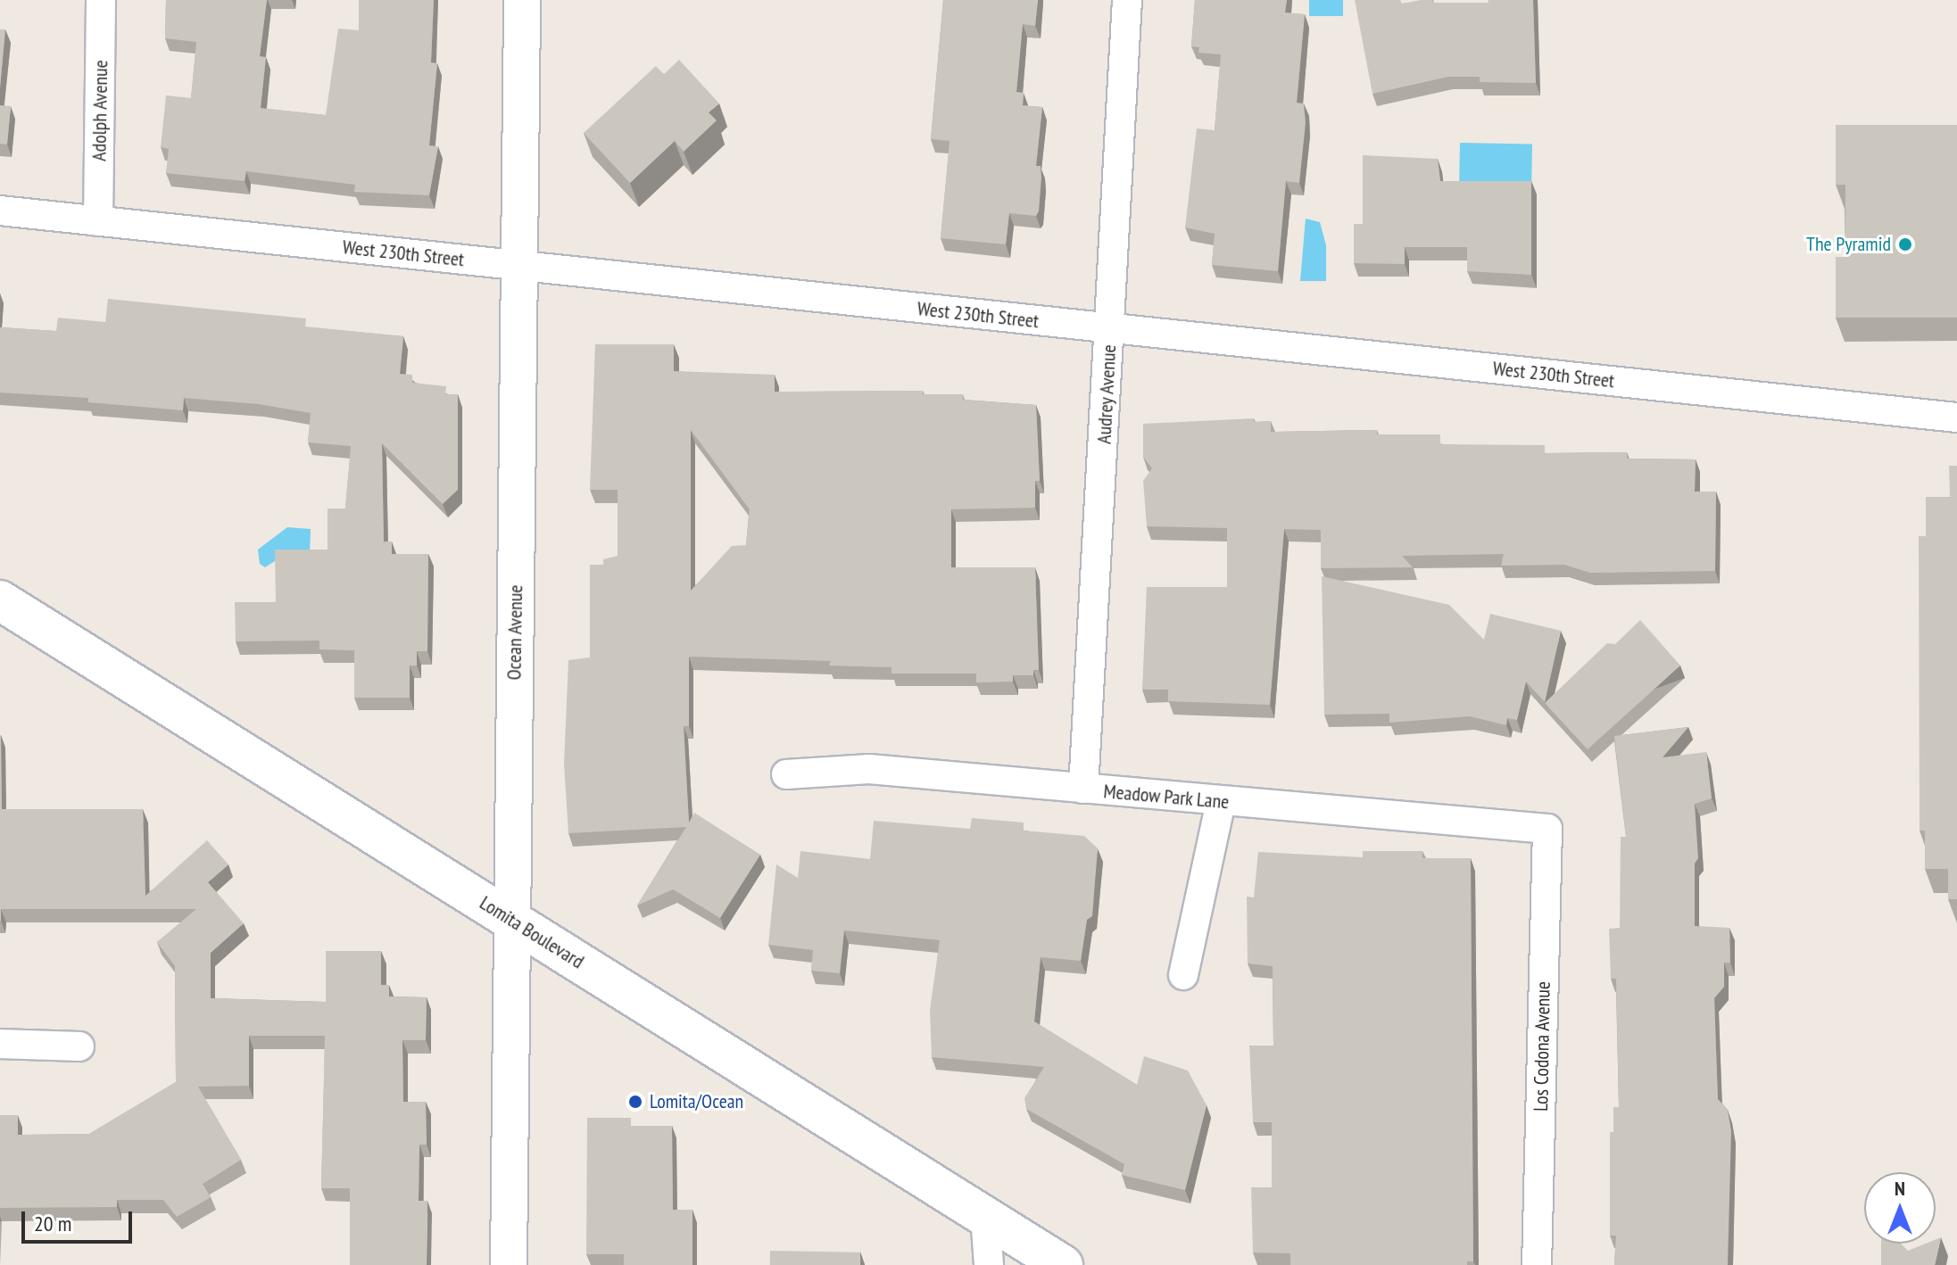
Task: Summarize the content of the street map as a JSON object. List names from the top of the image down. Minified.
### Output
{"streets":{"main road":["Lomita Boulevard"],"street":["Adolph Avenue","West 230th Street","Audrey Avenue","Ocean Avenue","Meadow Park Lane","Los Codona Avenue"]},"crossings":[["Adolph Avenue","West 230th Street"],["West 230th Street","Audrey Avenue"],["West 230th Street","Ocean Avenue"],["Audrey Avenue","Meadow Park Lane"],["Ocean Avenue","Lomita Boulevard"],["Meadow Park Lane","Los Codona Avenue"]],"places":["The Pyramid","Lomita/Ocean"],"scale_bar":"20 m","north":"top"}
